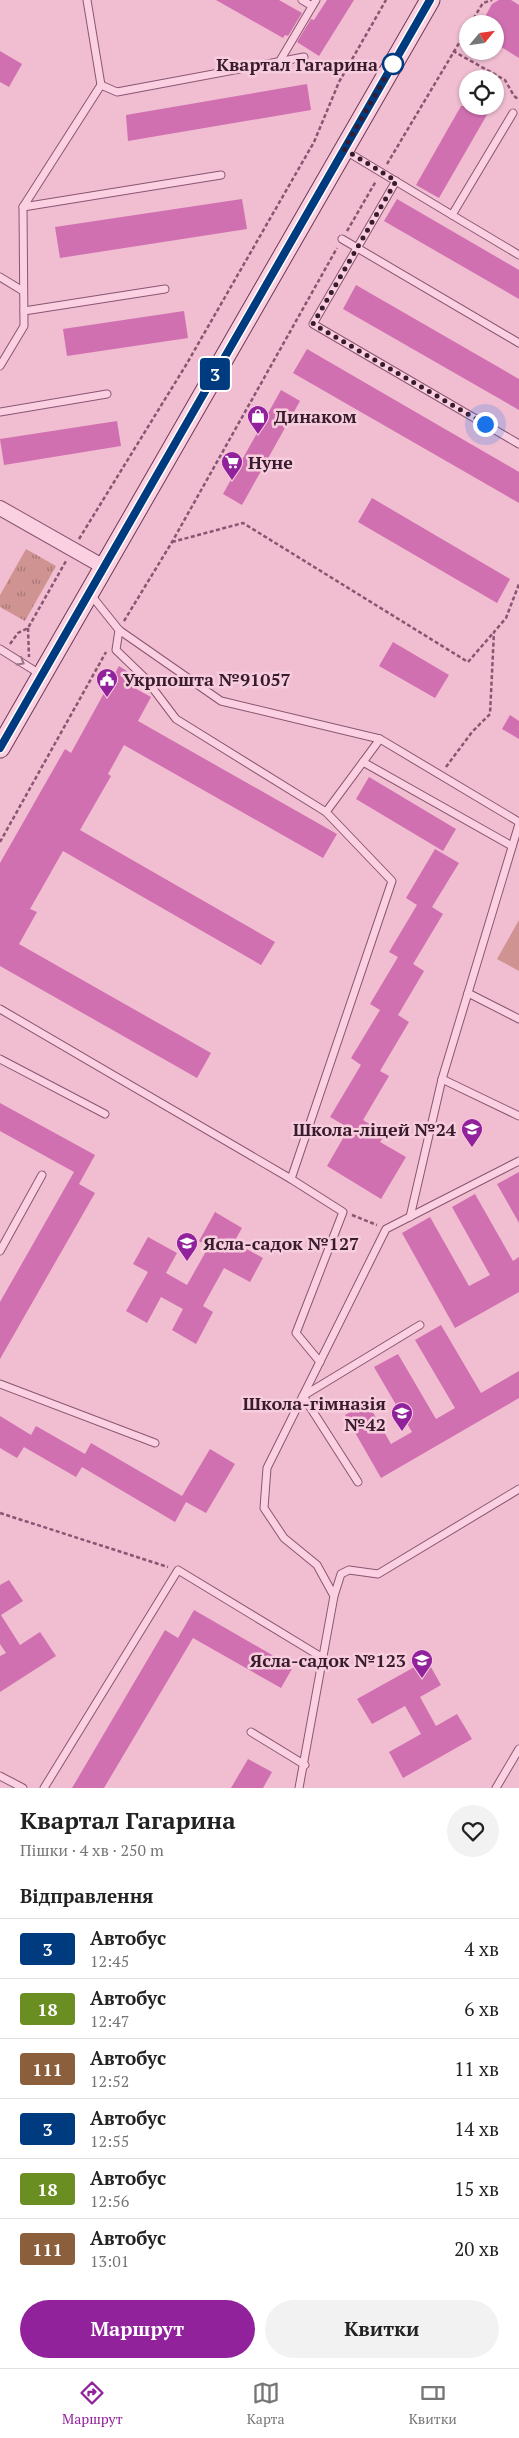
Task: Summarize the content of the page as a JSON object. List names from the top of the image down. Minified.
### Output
{"places":{"other":["Квартал Гагарина"],"shop":["Динаком"],"supermarket":["Нуне"],"public building":["Укрпошта №91057"],"school or university":["Школа-ліцей №24","Ясла-садок №127","Школа-гімназія №42","Ясла-садок №123"]},"lines":["bus line 3"],"north":"top right","page":{"on_map":"3","heading":[["Квартал Гагарина","Пішки · 4 хв · 250 m"],"Відправлення"],"list":[{"mark":"3","name":"Автобус","note":"12:45","value":"4 хв"},{"mark":"18","name":"Автобус","note":"12:47","value":"6 хв"},{"mark":"111","name":"Автобус","note":"12:52","value":"11 хв"},{"mark":"3","name":"Автобус","note":"12:55","value":"14 хв"},{"mark":"18","name":"Автобус","note":"12:56","value":"15 хв"},{"mark":"111","name":"Автобус","note":"13:01","value":"20 хв"}],"buttons":["Маршрут","Квитки"],"tabs":["Маршрут","Карта","Квитки"]}}
